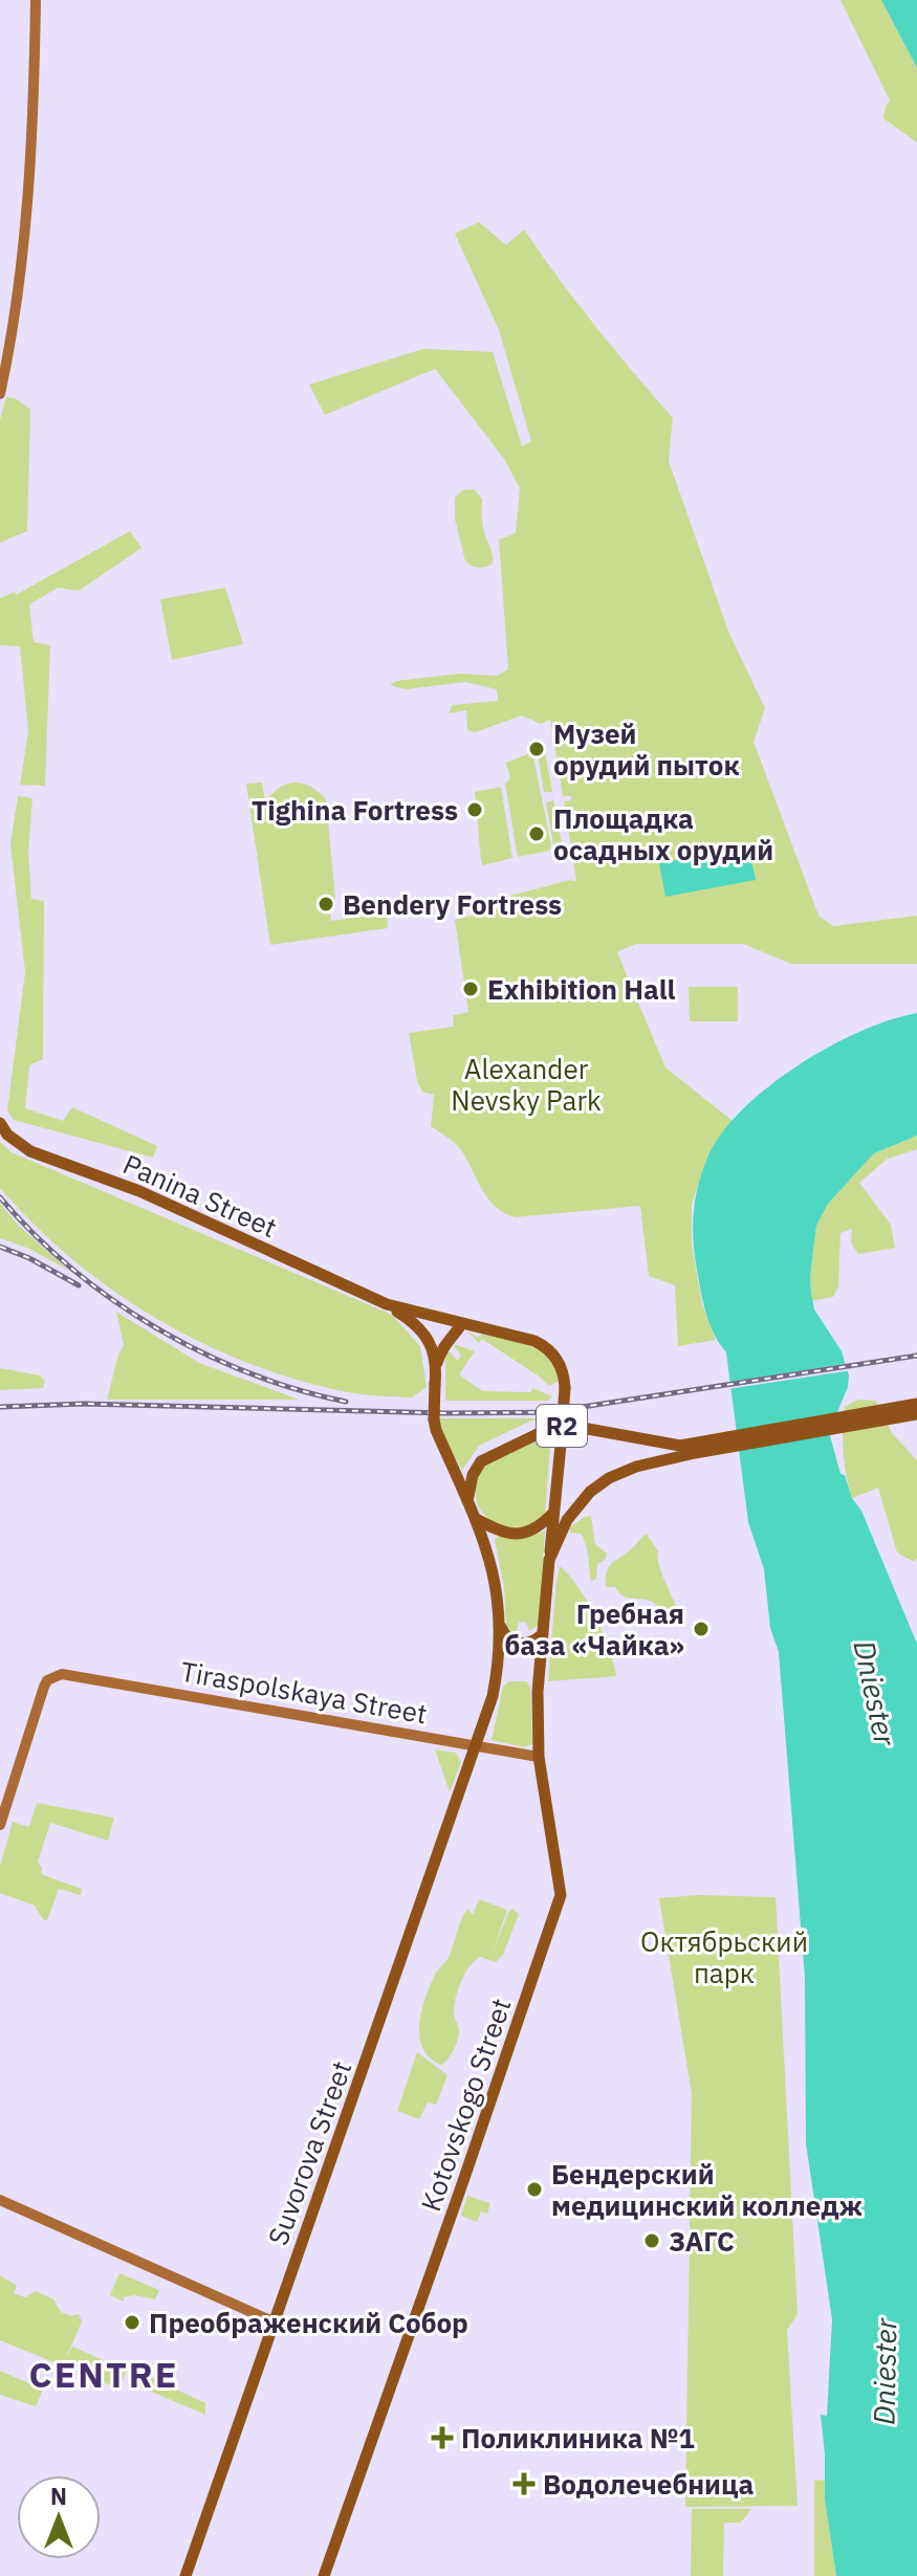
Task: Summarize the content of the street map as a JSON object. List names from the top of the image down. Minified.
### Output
{"streets":{"main road":["Panina Street","R2","Kotovskogo Street","Suvorova Street"],"street":["Tiraspolskaya Street"]},"crossings":[["Panina Street","R2"],["R2","Kotovskogo Street"],["R2","Suvorova Street"],["Tiraspolskaya Street","Kotovskogo Street"],["Tiraspolskaya Street","Suvorova Street"]],"districts":["CENTRE"],"water":["Dniester"],"parks":["Alexander Nevsky Park","Октябрьский парк"],"places":{"other":["Музей орудий пыток","Tighina Fortress","Площадка осадных орудий","Bendery Fortress","Exhibition Hall","Гребная база «Чайка»","Бендерский медицинский колледж","ЗАГС","Преображенский Собор"],"health":["Поликлиника №1","Водолечебница"]},"north":"top"}
